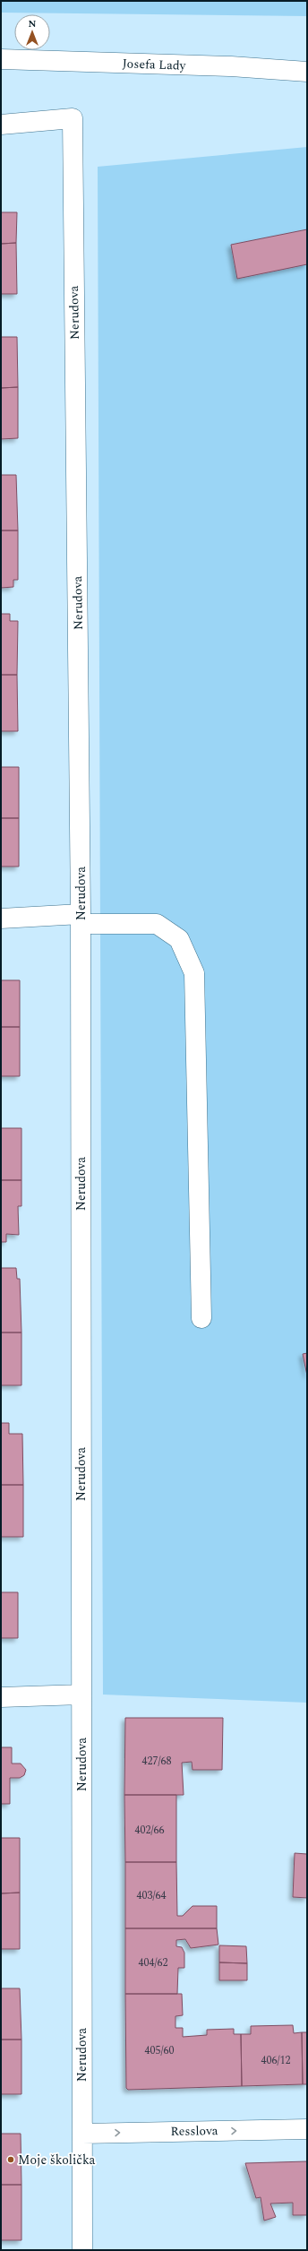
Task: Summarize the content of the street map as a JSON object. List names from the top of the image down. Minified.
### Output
{"streets":{"street":["Josefa Lady","Nerudova","Resslova"]},"crossings":[["Nerudova","Resslova"]],"one_way":["Resslova"],"places":["Moje školička"],"house_numbers":["427/68","402/66","403/64","404/62","405/60","406/12"],"north":"top"}
